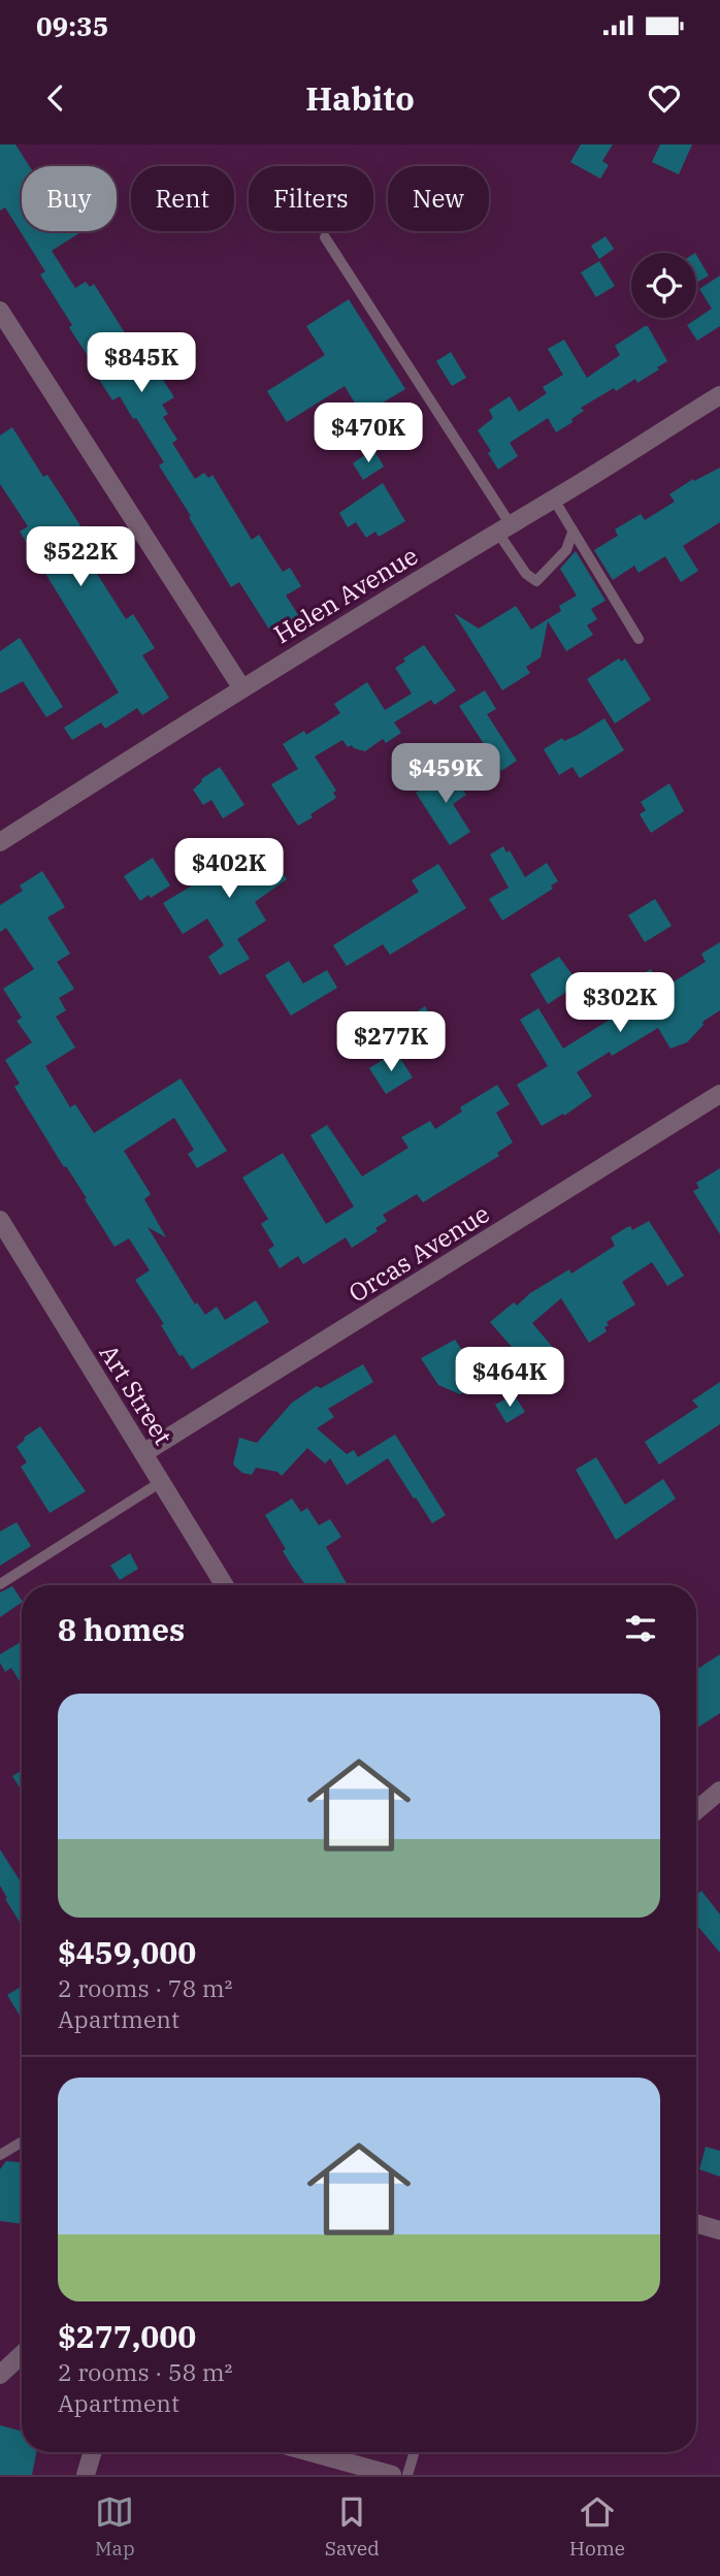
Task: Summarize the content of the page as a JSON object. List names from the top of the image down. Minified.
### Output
{"streets":{"street":["Helen Avenue","Orcas Avenue","Art Street"]},"crossings":[["Orcas Avenue","Art Street"]],"page":{"status":"09:35","header":"Habito","chip":["Buy","Rent","Filters","New"],"price":["$845K","$470K","$522K","$459K","$402K","$302K","$277K","$464K"],"heading":"8 homes","list":[{"name":"$459,000","note":"2 rooms · 78 m² · Apartment"},{"name":"$277,000","note":"2 rooms · 58 m² · Apartment"}],"tabs":["Map","Saved","Home"]}}
